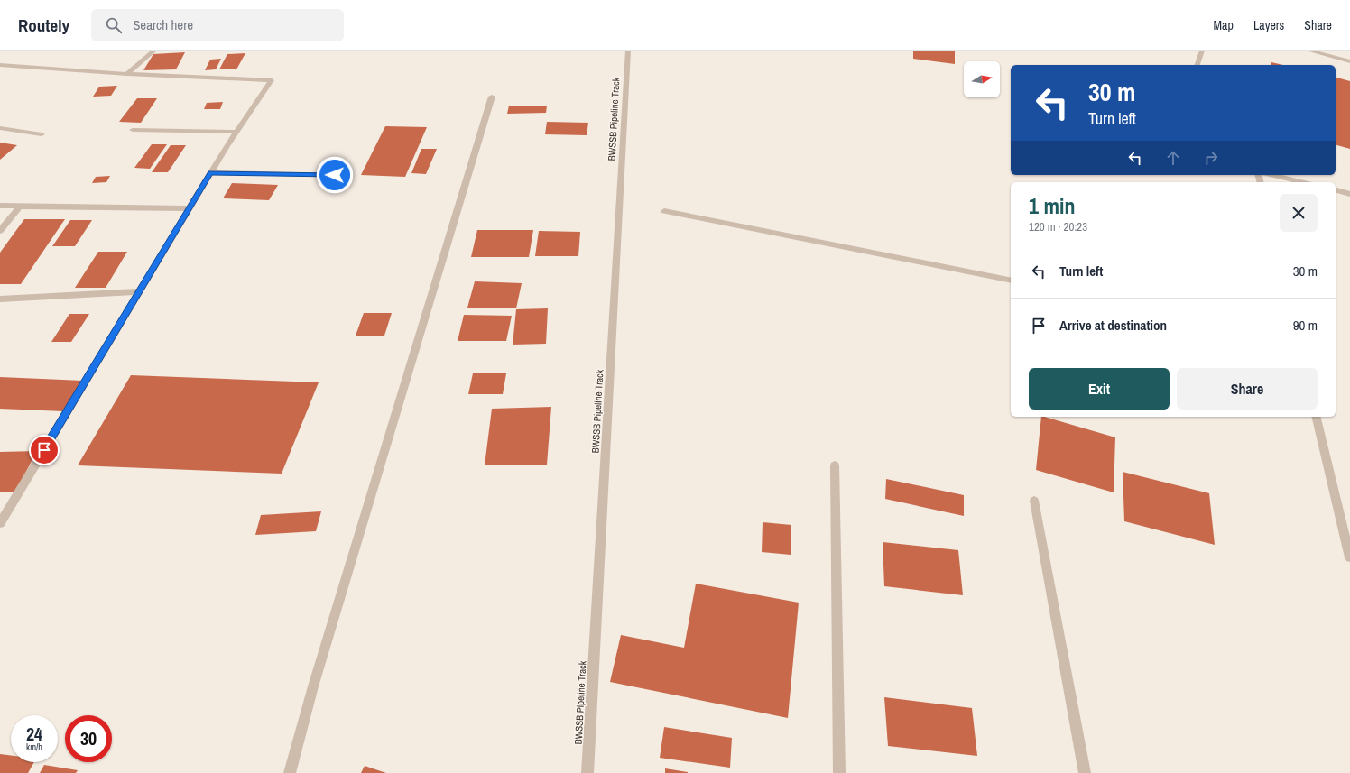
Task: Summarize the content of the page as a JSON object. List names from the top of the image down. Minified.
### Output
{"streets":{"street":["BWSSB Pipeline Track"]},"north":"right","page":{"header":"Routely","search":"Search here","nav":["Map","Layers","Share"],"turn":["30 m","Turn left"],"heading":["1 min","120 m · 20:23"],"list":[{"name":"Turn left","value":"30 m"},{"name":"Arrive at destination","value":"90 m"}],"buttons":["Exit","Share"],"speed":"24 km/h","limit":"30"}}
